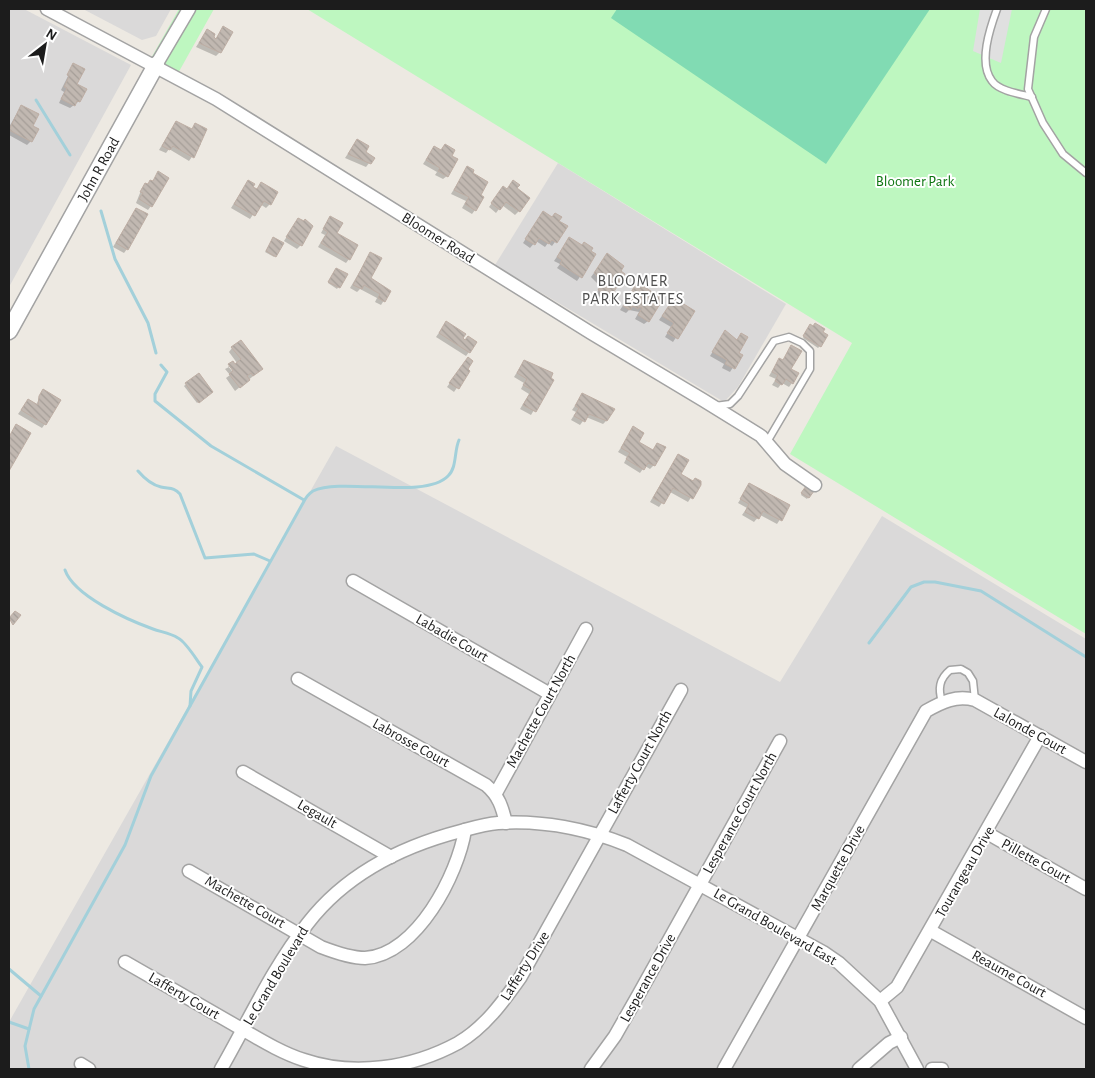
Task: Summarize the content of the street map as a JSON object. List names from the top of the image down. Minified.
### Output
{"streets":{"street":["John R Road","Bloomer Road","Labadie Court","Machette Court North","Lalonde Court","Labrosse Court","Lafferty Court North","Lesperance Court North","Legault","Pillette Court","Marquette Drive","Tourangeau Drive","Machette Court","Le Grand Boulevard East","Lafferty Drive","Reaume Court","Le Grand Boulevard","Lesperance Drive","Lafferty Court"]},"crossings":[["John R Road","Bloomer Road"],["Labadie Court","Machette Court North"],["Machette Court North","Labrosse Court"],["Lalonde Court","Marquette Drive"],["Lalonde Court","Tourangeau Drive"],["Lafferty Court North","Lafferty Drive"],["Lafferty Court North","Le Grand Boulevard"],["Lesperance Court North","Le Grand Boulevard East"],["Lesperance Court North","Le Grand Boulevard"],["Lesperance Court North","Lesperance Drive"],["Legault","Le Grand Boulevard"],["Pillette Court","Tourangeau Drive"],["Marquette Drive","Le Grand Boulevard East"],["Tourangeau Drive","Le Grand Boulevard East"],["Tourangeau Drive","Reaume Court"],["Machette Court","Le Grand Boulevard"],["Le Grand Boulevard East","Le Grand Boulevard"],["Le Grand Boulevard East","Lesperance Drive"],["Lafferty Drive","Le Grand Boulevard"],["Lafferty Drive","Lafferty Court"],["Le Grand Boulevard","Lesperance Drive"],["Le Grand Boulevard","Lafferty Court"]],"districts":["BLOOMER PARK ESTATES"],"parks":["Bloomer Park"],"north":"top right"}
